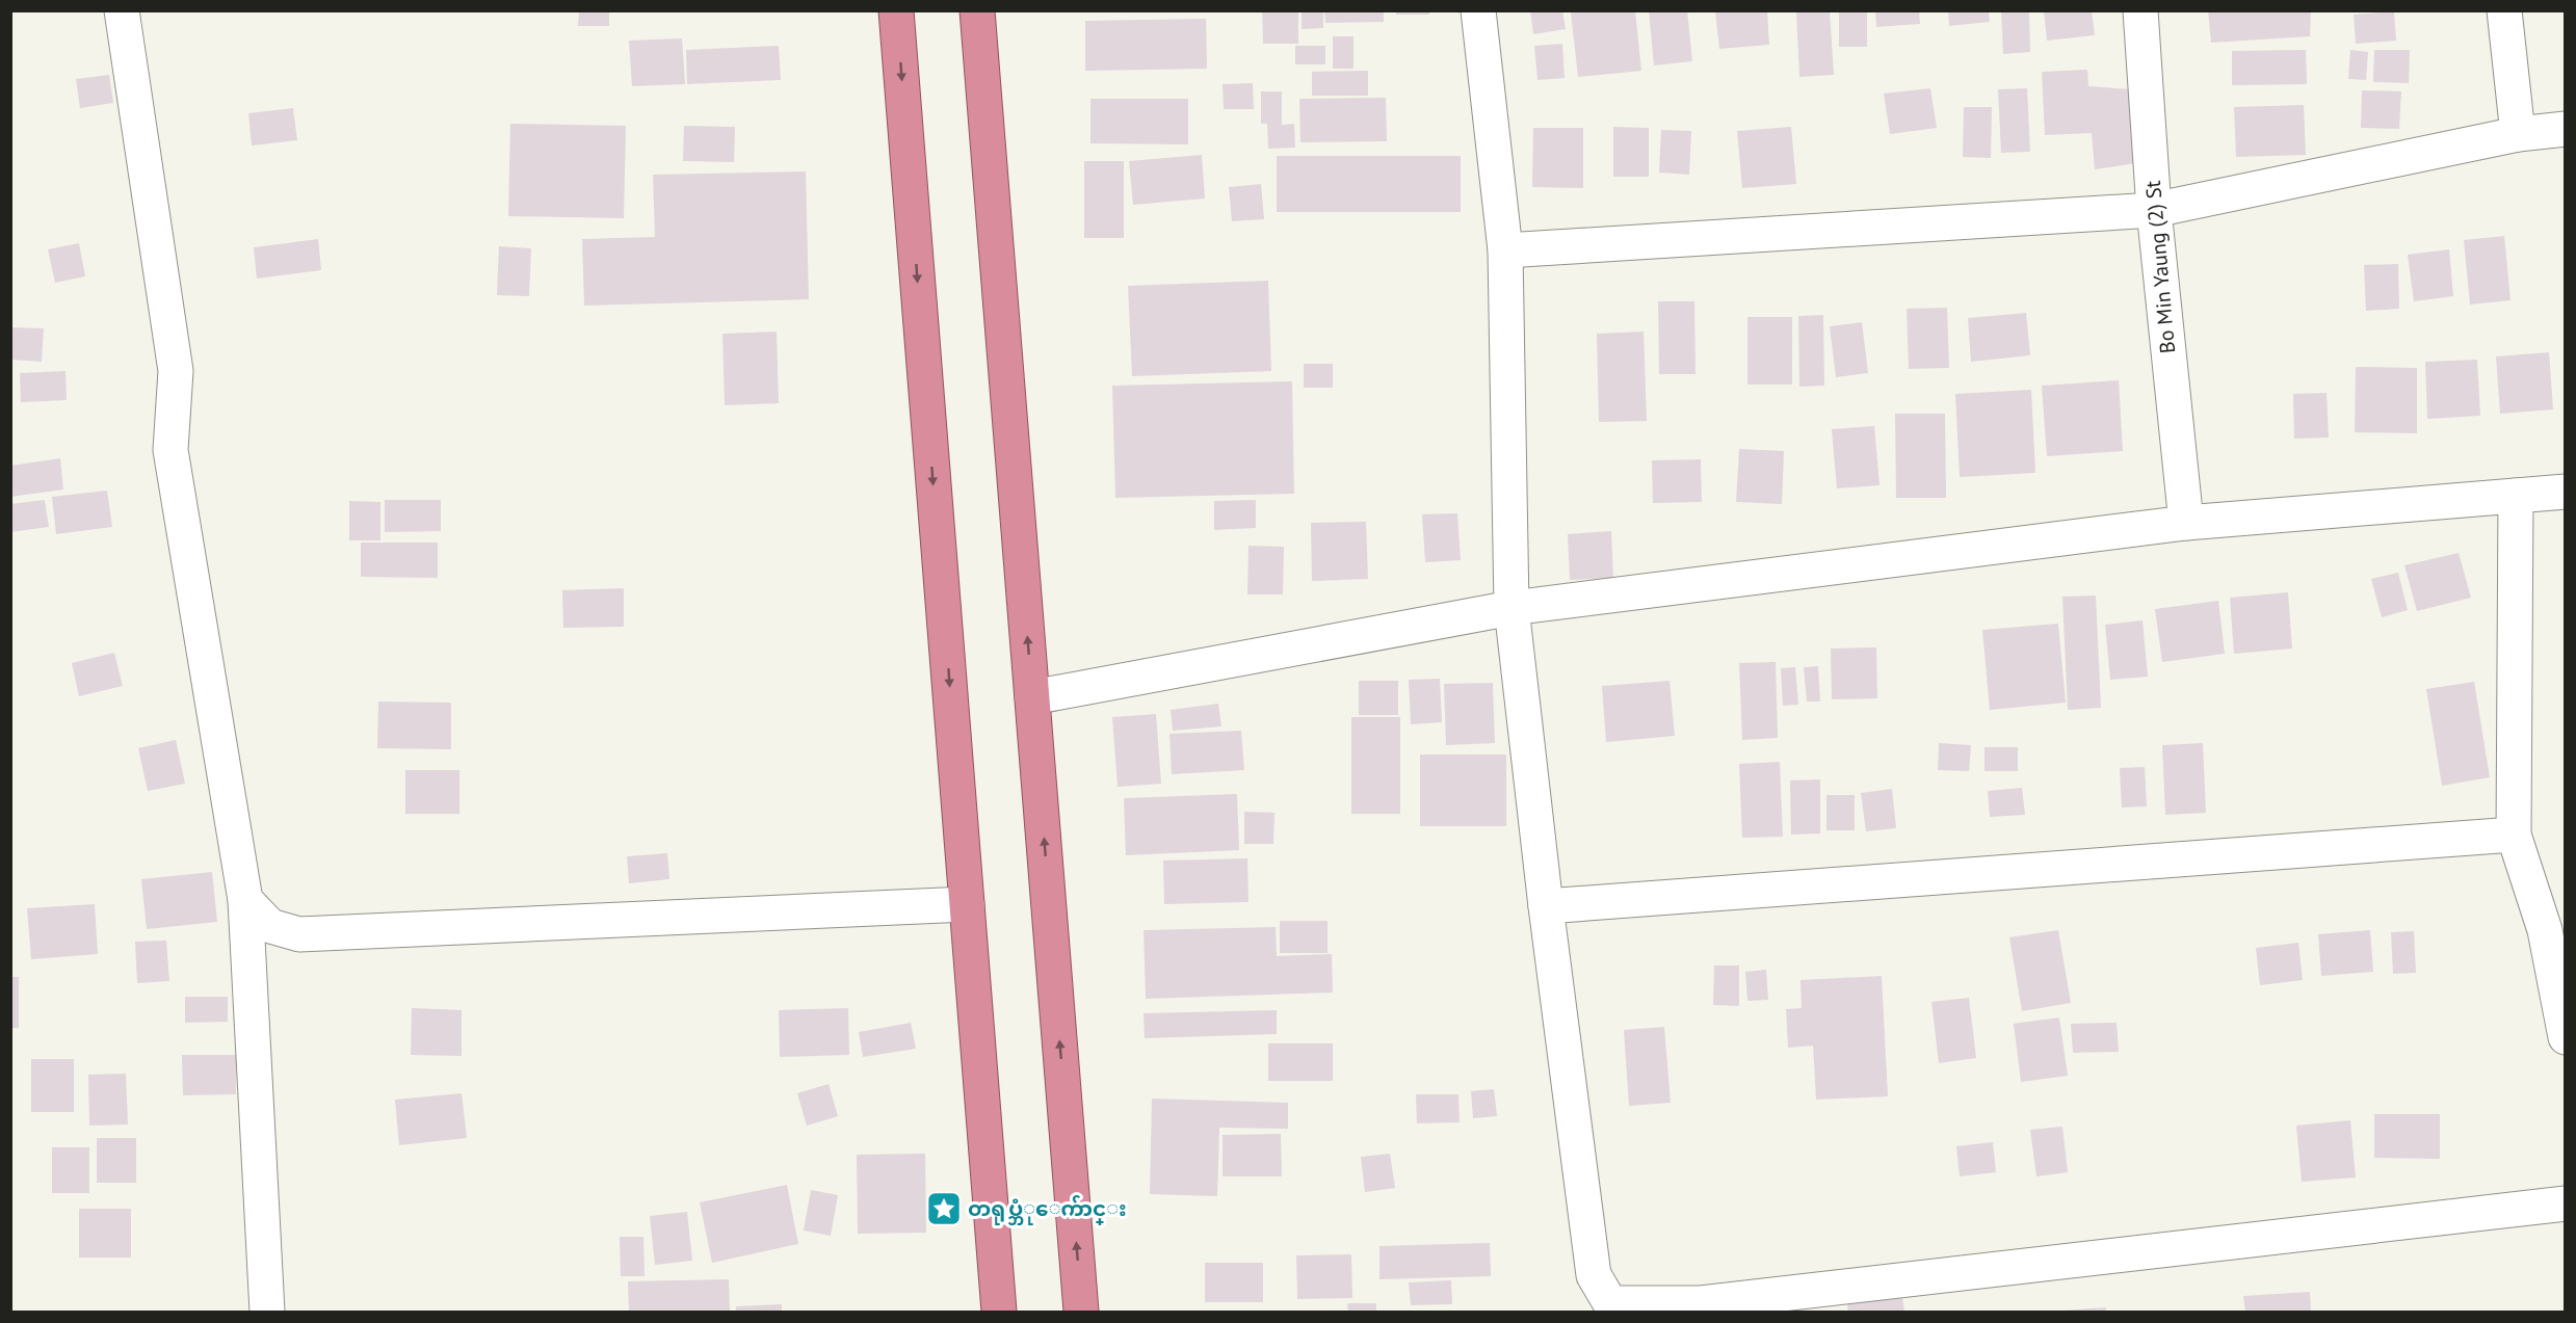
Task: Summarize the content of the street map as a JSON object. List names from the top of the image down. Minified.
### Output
{"streets":{"street":["Bo Min Yaung (2) St"]},"places":{"place":["တရုပ္ဘံုေက်ာင္း"]}}
